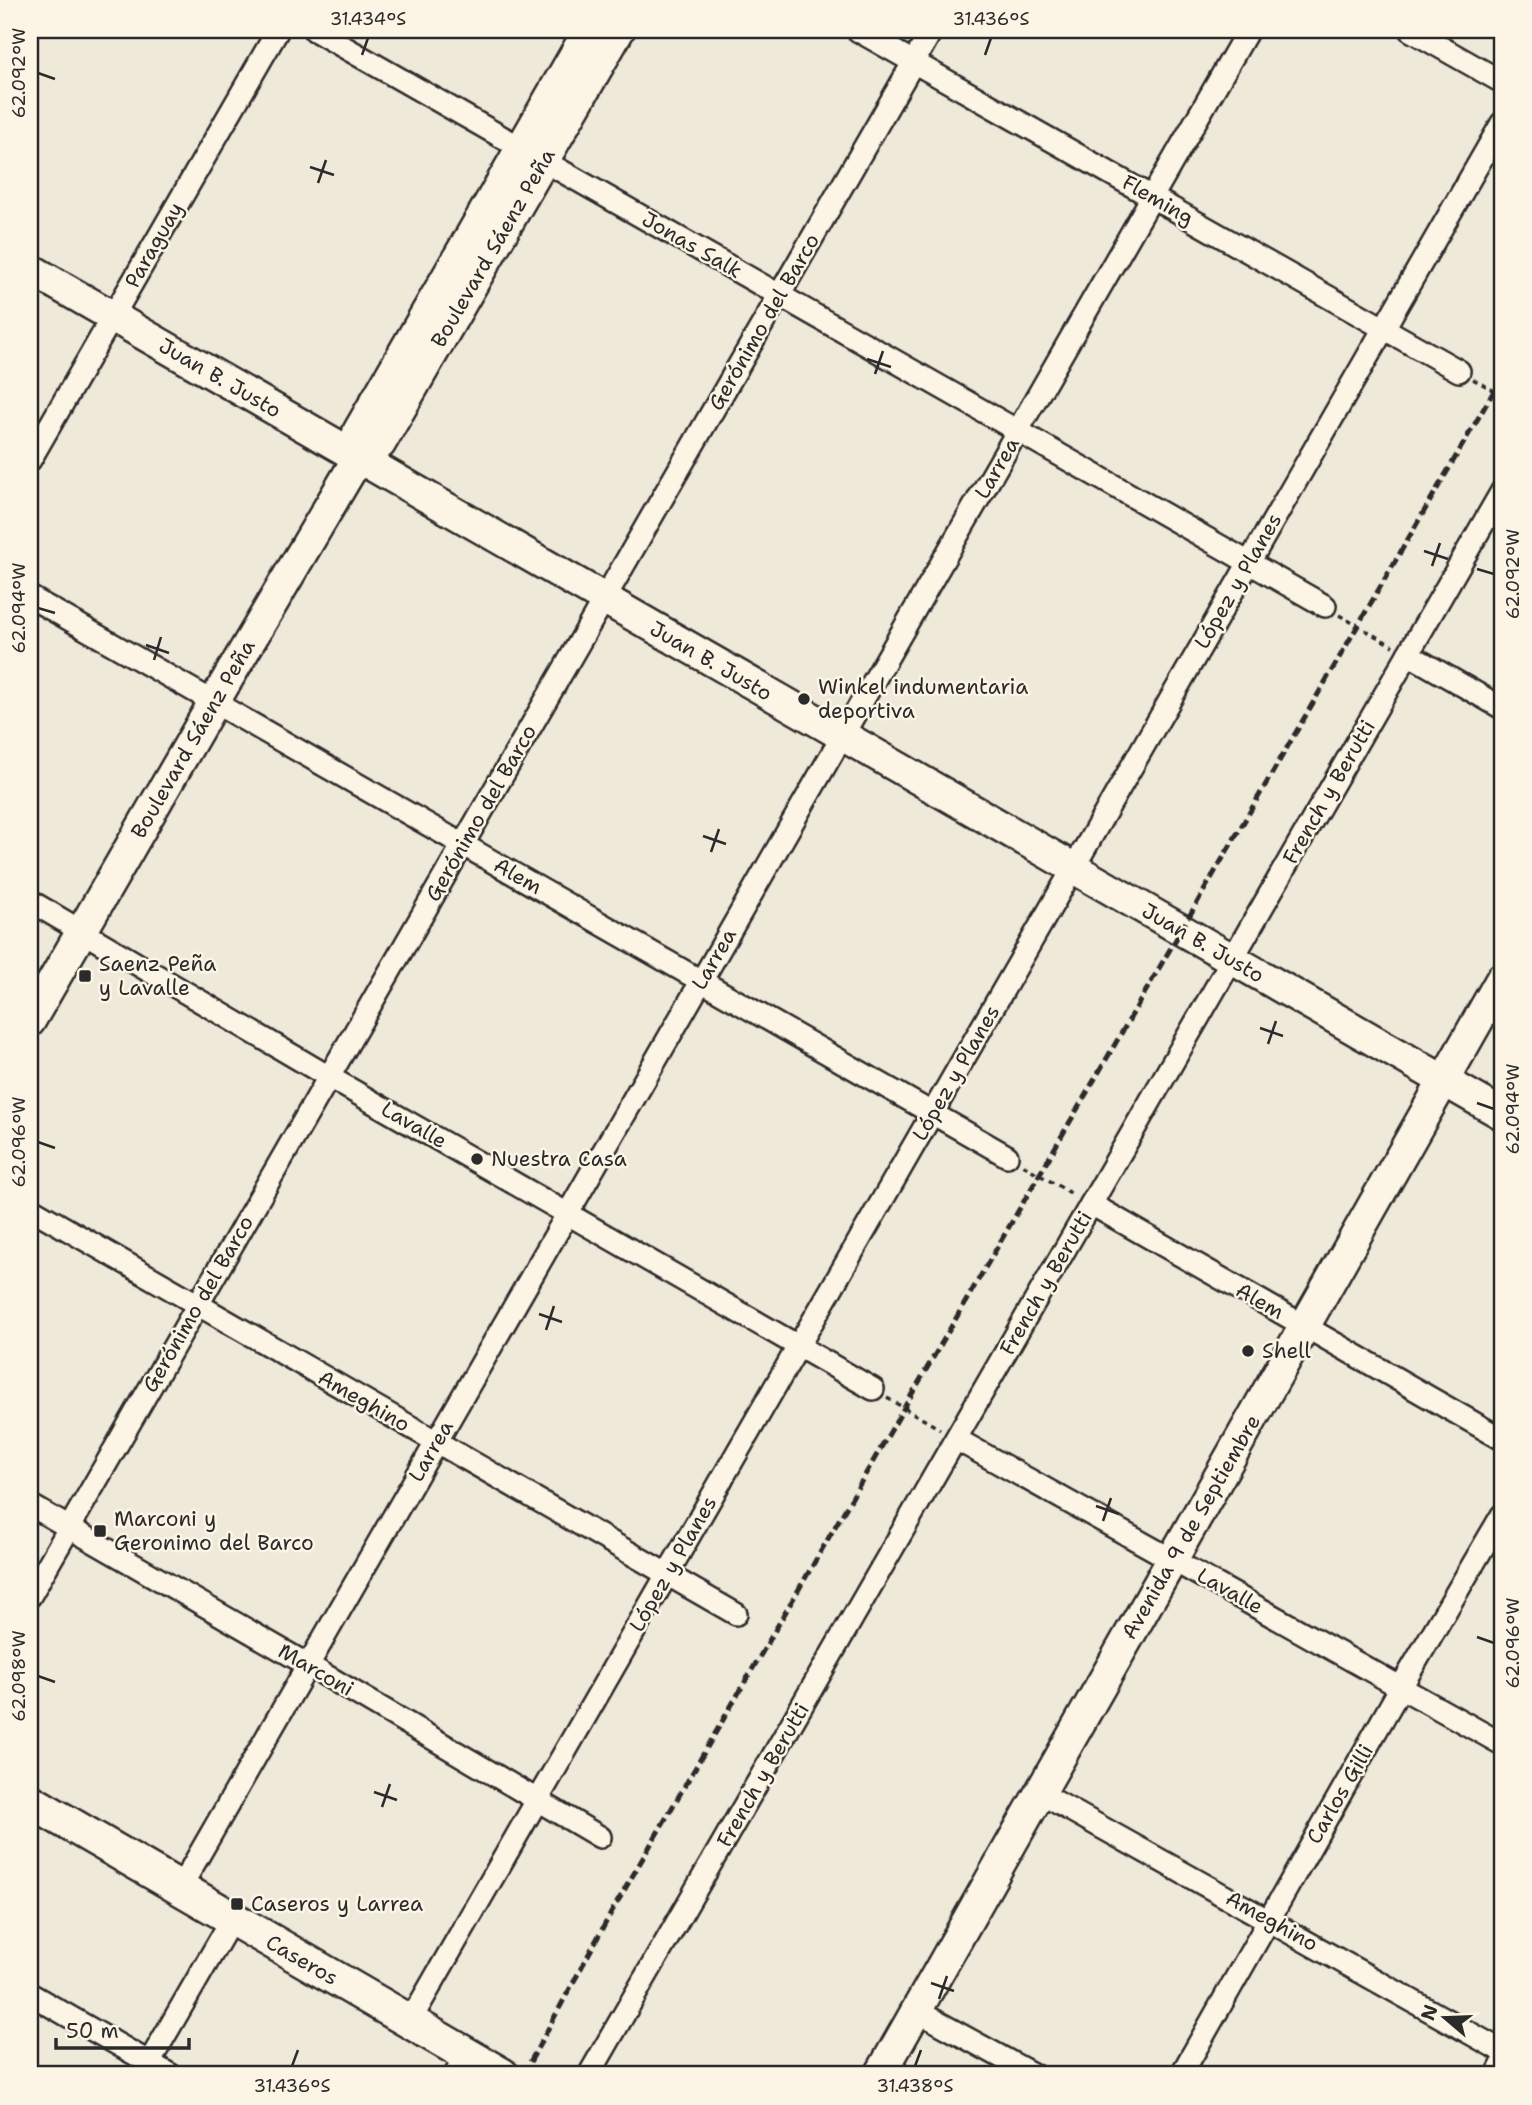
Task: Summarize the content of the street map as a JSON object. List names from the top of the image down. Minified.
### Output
{"streets":{"main road":["Caseros"],"street":["Fleming","Paraguay","Jonas Salk","Boulevard Sáenz Peña","Gerónimo del Barco","Juan B. Justo","Larrea","López y Planes","French y Berutti","Alem","Lavalle","Ameghino","Avenida 9 de Septiembre","Marconi","Carlos Gilli"]},"crossings":[["Fleming","Gerónimo del Barco"],["Fleming","Larrea"],["Fleming","López y Planes"],["Paraguay","Juan B. Justo"],["Jonas Salk","Boulevard Sáenz Peña"],["Jonas Salk","Gerónimo del Barco"],["Jonas Salk","Larrea"],["Jonas Salk","López y Planes"],["Boulevard Sáenz Peña","Juan B. Justo"],["Boulevard Sáenz Peña","Alem"],["Boulevard Sáenz Peña","Lavalle"],["Gerónimo del Barco","Juan B. Justo"],["Gerónimo del Barco","Alem"],["Gerónimo del Barco","Lavalle"],["Gerónimo del Barco","Ameghino"],["Gerónimo del Barco","Marconi"],["Juan B. Justo","Larrea"],["Juan B. Justo","López y Planes"],["Juan B. Justo","French y Berutti"],["Juan B. Justo","Avenida 9 de Septiembre"],["Larrea","Alem"],["Larrea","Lavalle"],["Larrea","Ameghino"],["Larrea","Marconi"],["Larrea","Caseros"],["López y Planes","Alem"],["López y Planes","Lavalle"],["López y Planes","Ameghino"],["López y Planes","Marconi"],["López y Planes","Caseros"],["French y Berutti","Alem"],["French y Berutti","Lavalle"],["Alem","Avenida 9 de Septiembre"],["Lavalle","Avenida 9 de Septiembre"],["Lavalle","Carlos Gilli"],["Ameghino","Avenida 9 de Septiembre"],["Ameghino","Carlos Gilli"]],"places":{"other":["Winkel indumentaria deportiva","Nuestra Casa","Shell"],"transit":["Saenz Peña y Lavalle","Marconi y Geronimo del Barco","Caseros y Larrea"]},"scale_bar":"50 m","north":"left","coordinates":["31.434°S","31.436°S","62.092°W","62.094°W","62.096°W","62.098°W","31.438°S"]}
